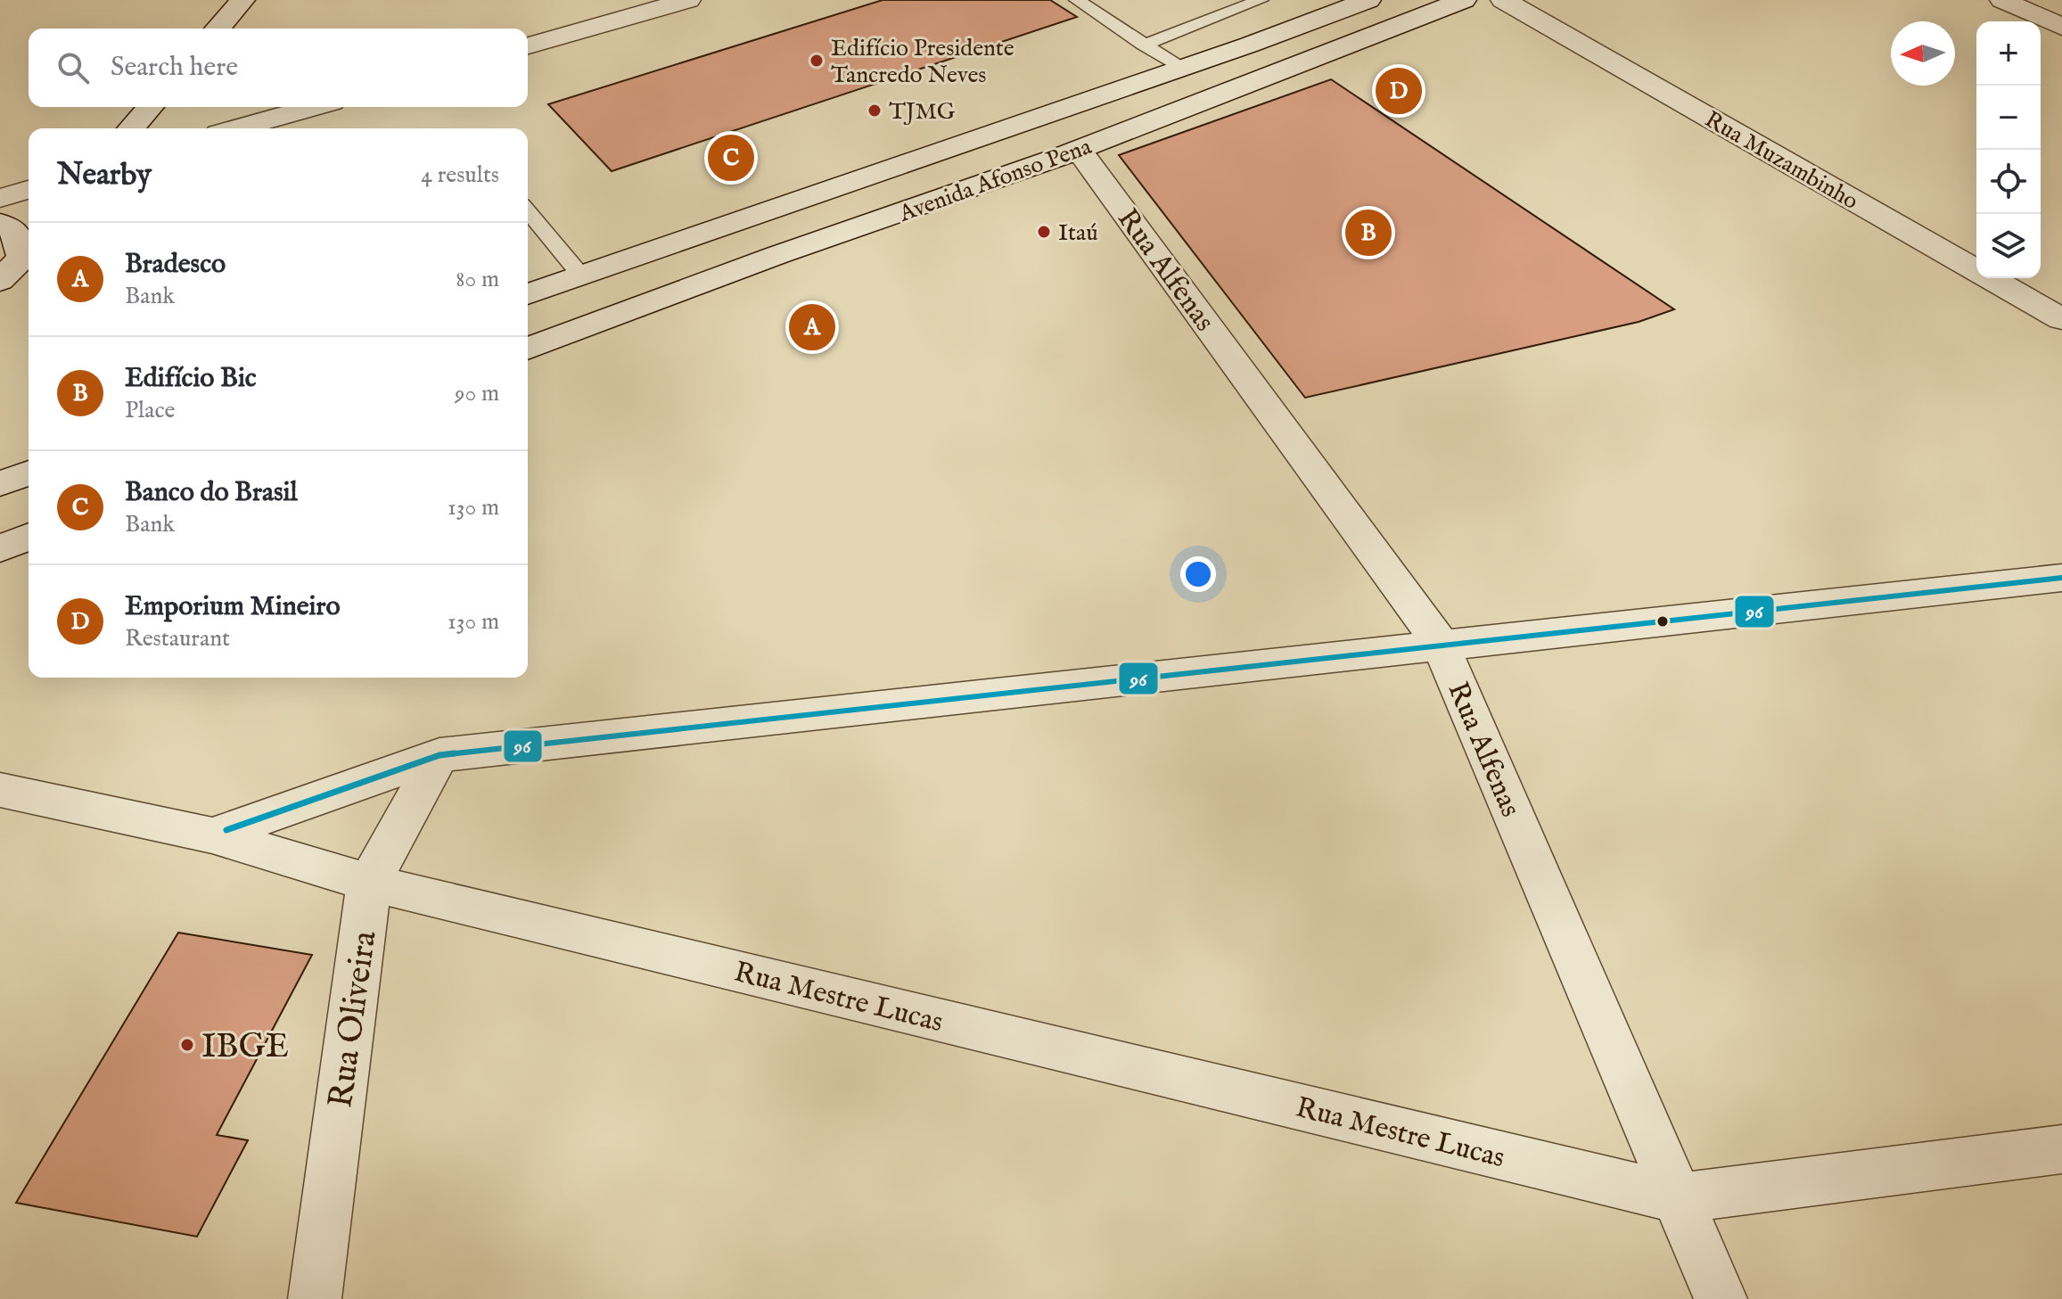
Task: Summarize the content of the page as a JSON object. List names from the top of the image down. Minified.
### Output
{"streets":{"street":["Rua Muzambinho","Avenida Afonso Pena","Rua Alfenas","Rua Mestre Lucas","Rua Oliveira"]},"crossings":[["Avenida Afonso Pena","Rua Alfenas"],["Rua Alfenas","Rua Mestre Lucas"],["Rua Mestre Lucas","Rua Oliveira"]],"places":["Edifício Presidente Tancredo Neves","TJMG","Itaú","IBGE"],"lines":["transit line 96"],"north":"left","page":{"map_buttons":["+","−"],"search":"Search here","pins":["D","C","B","A"],"heading":["Nearby","4 results"],"list":[{"mark":"A","name":"Bradesco","note":"Bank","value":"80 m"},{"mark":"B","name":"Edifício Bic","note":"Place","value":"90 m"},{"mark":"C","name":"Banco do Brasil","note":"Bank","value":"130 m"},{"mark":"D","name":"Emporium Mineiro","note":"Restaurant","value":"130 m"}]}}
